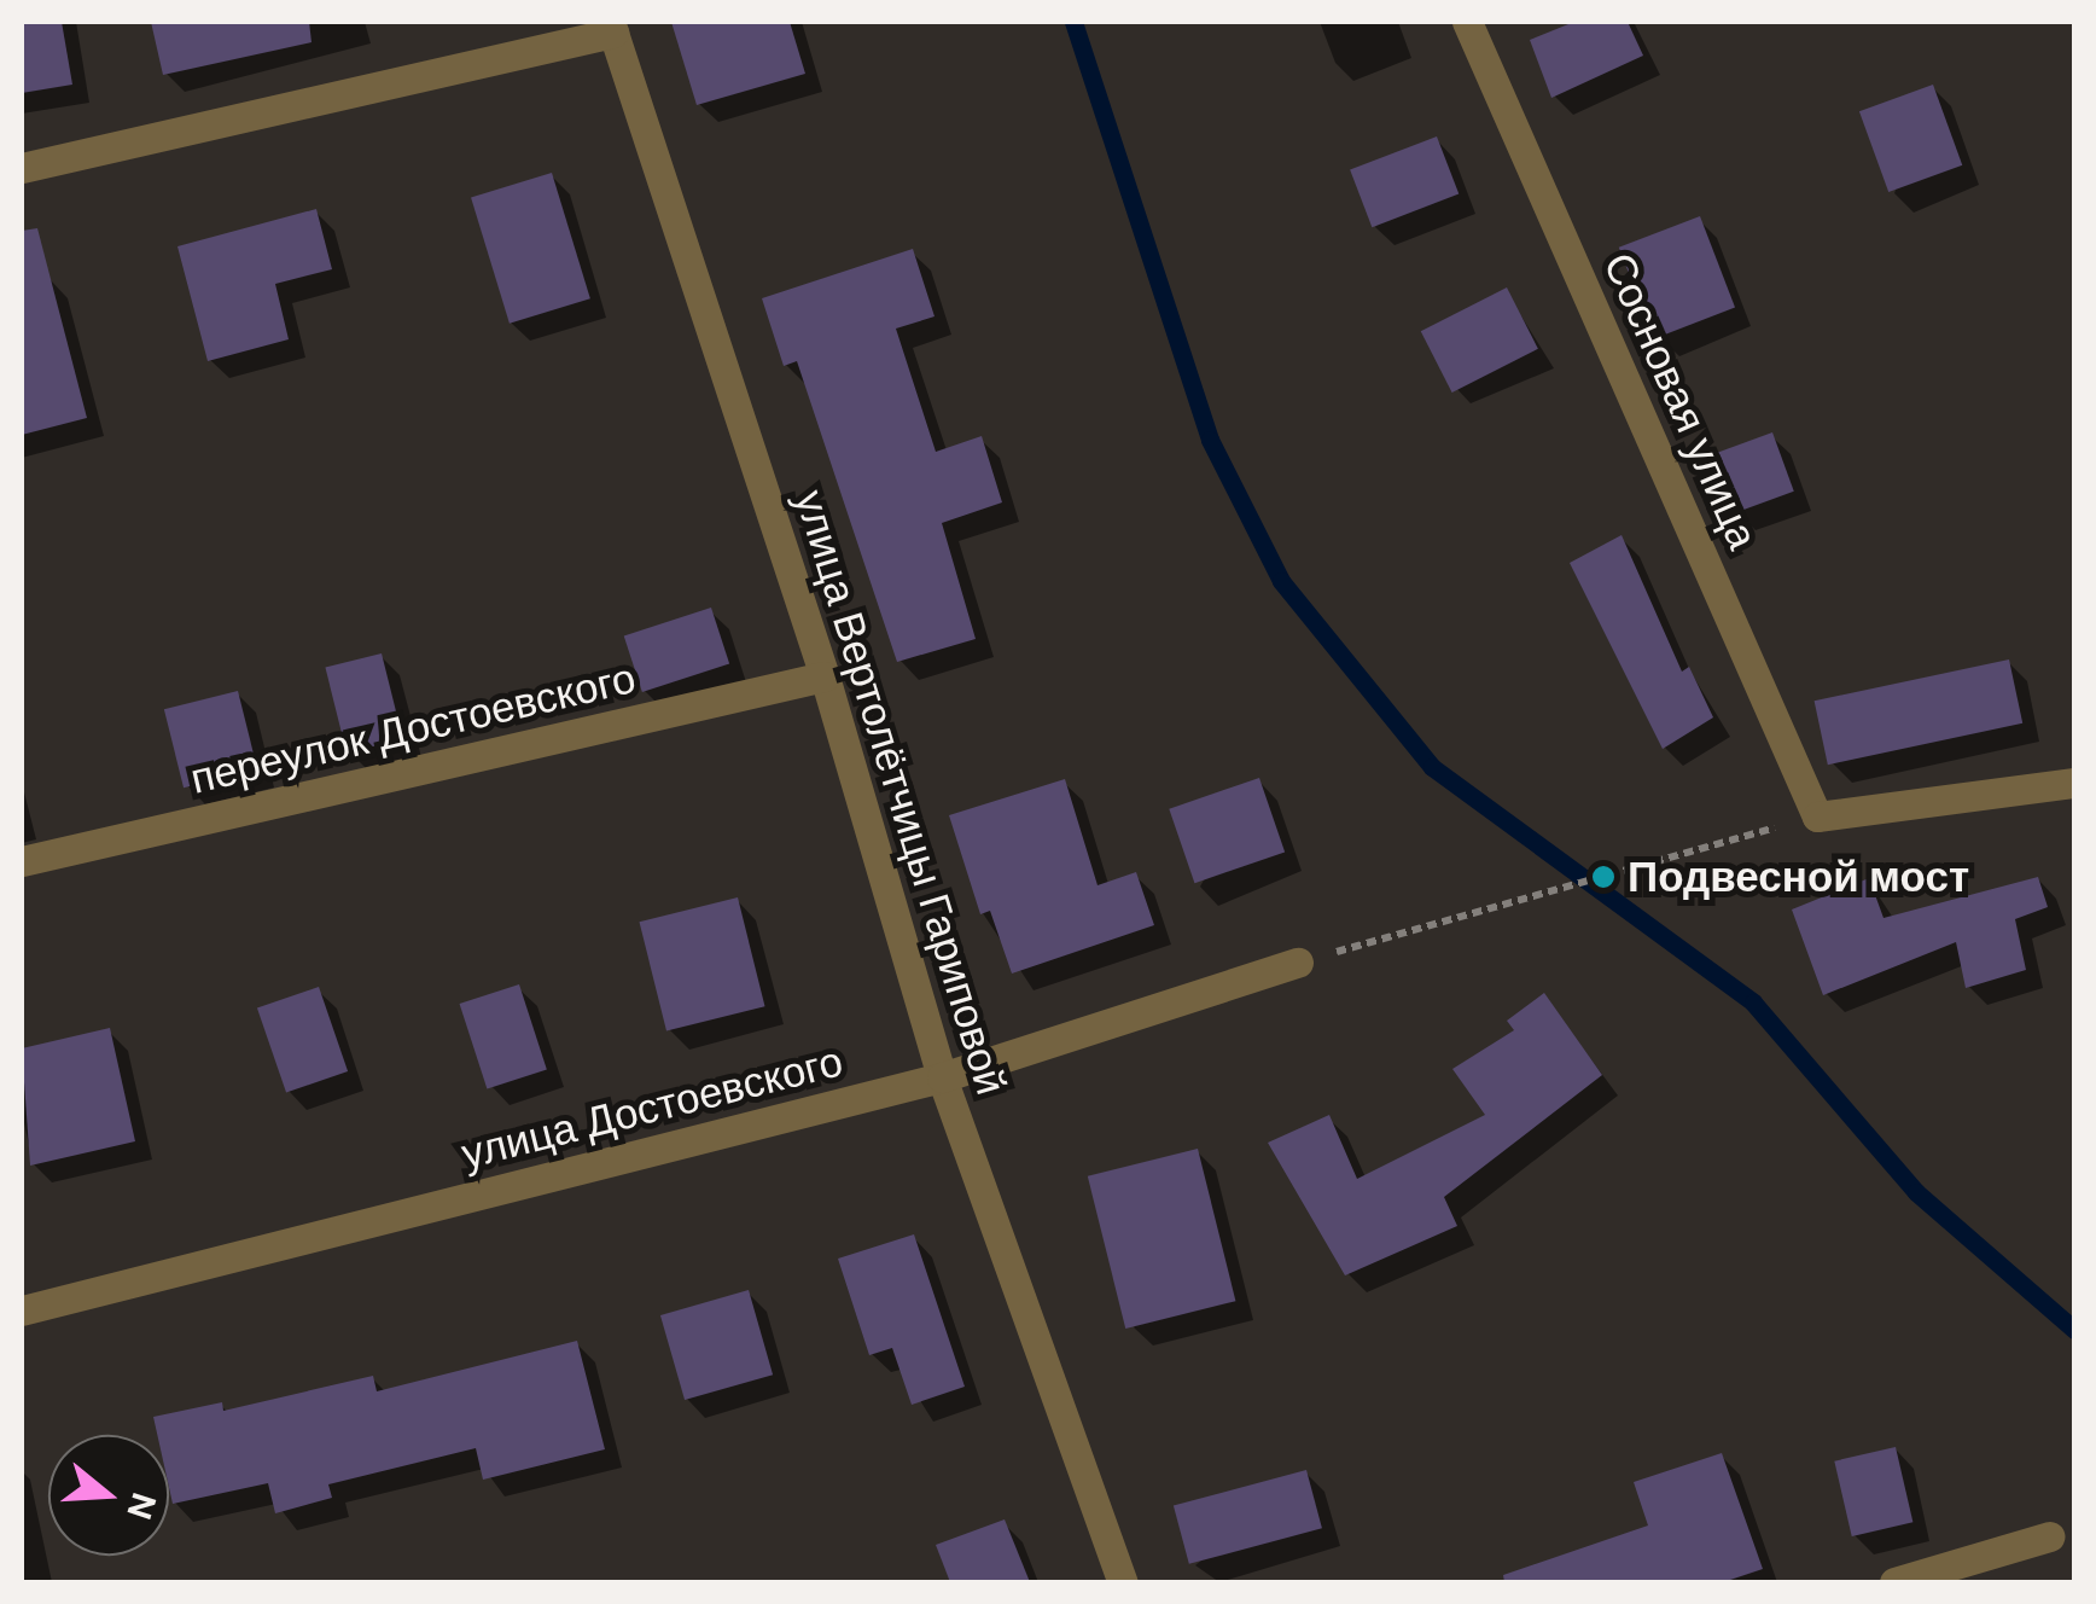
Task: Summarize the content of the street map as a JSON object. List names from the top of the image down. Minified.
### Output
{"streets":{"street":["Сосновая улица","переулок Достоевского","улица Вертолётчицы Гариповой","улица Достоевского"]},"crossings":[["переулок Достоевского","улица Вертолётчицы Гариповой"],["улица Вертолётчицы Гариповой","улица Достоевского"]],"places":["Подвесной мост"],"north":"right"}
